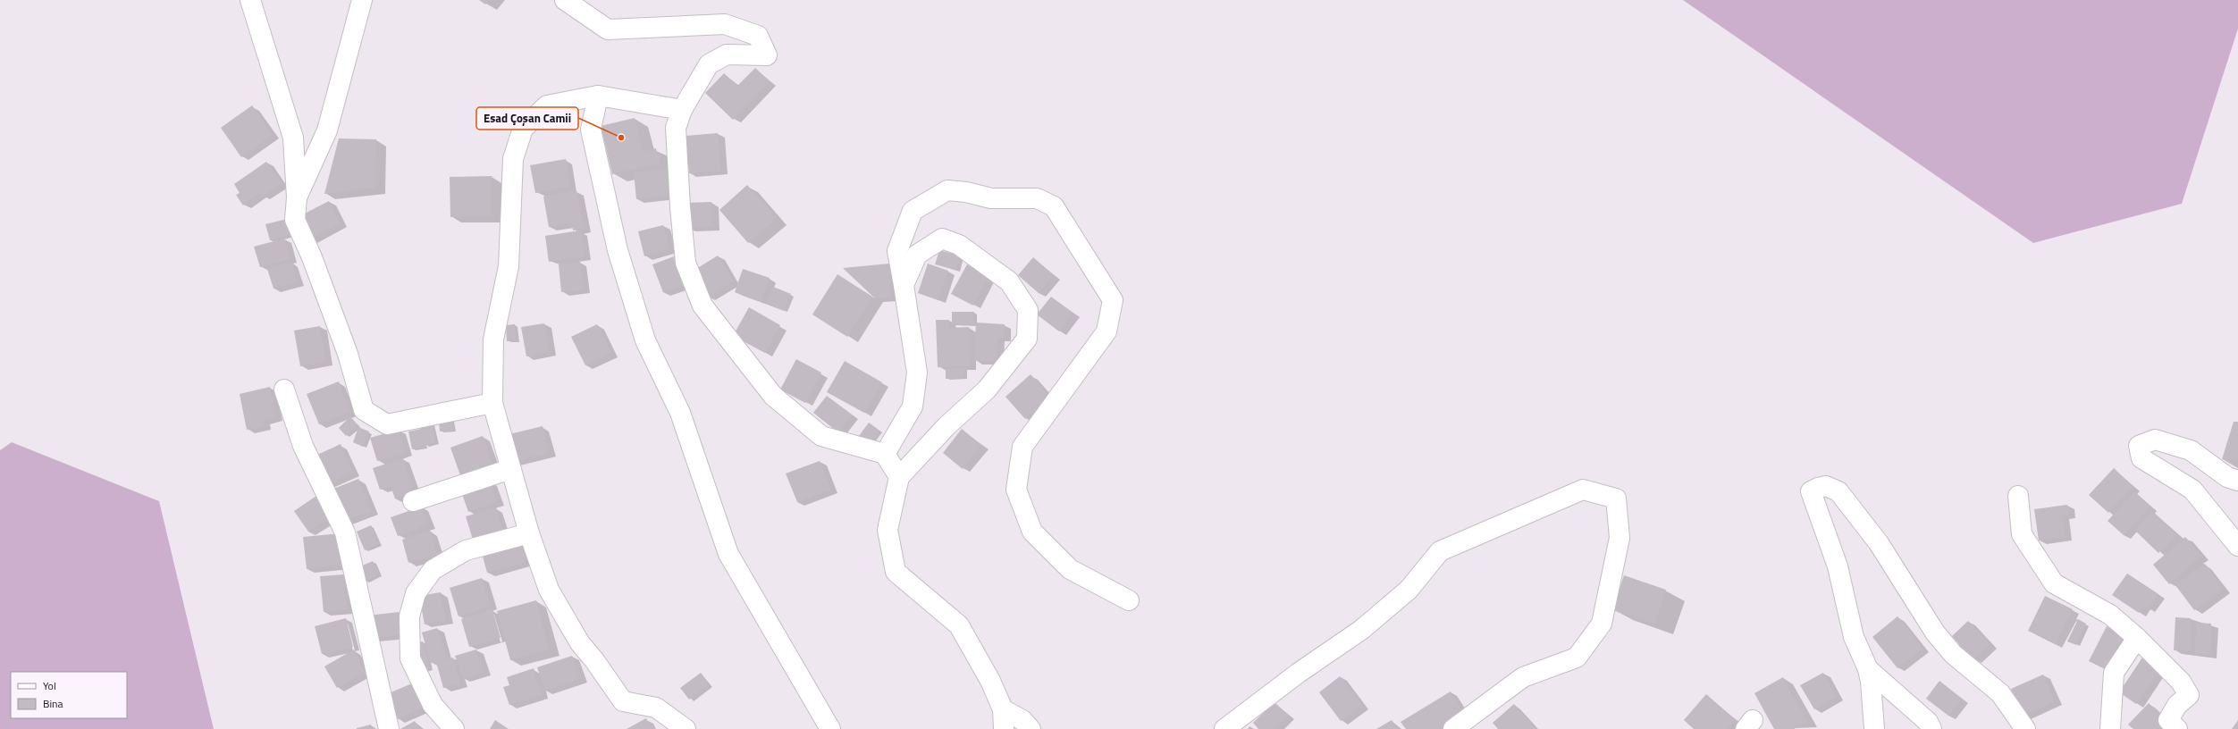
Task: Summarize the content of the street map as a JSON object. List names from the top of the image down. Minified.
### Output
{"places":["Esad Çoşan Camii"],"legend":["Yol","Bina"]}
